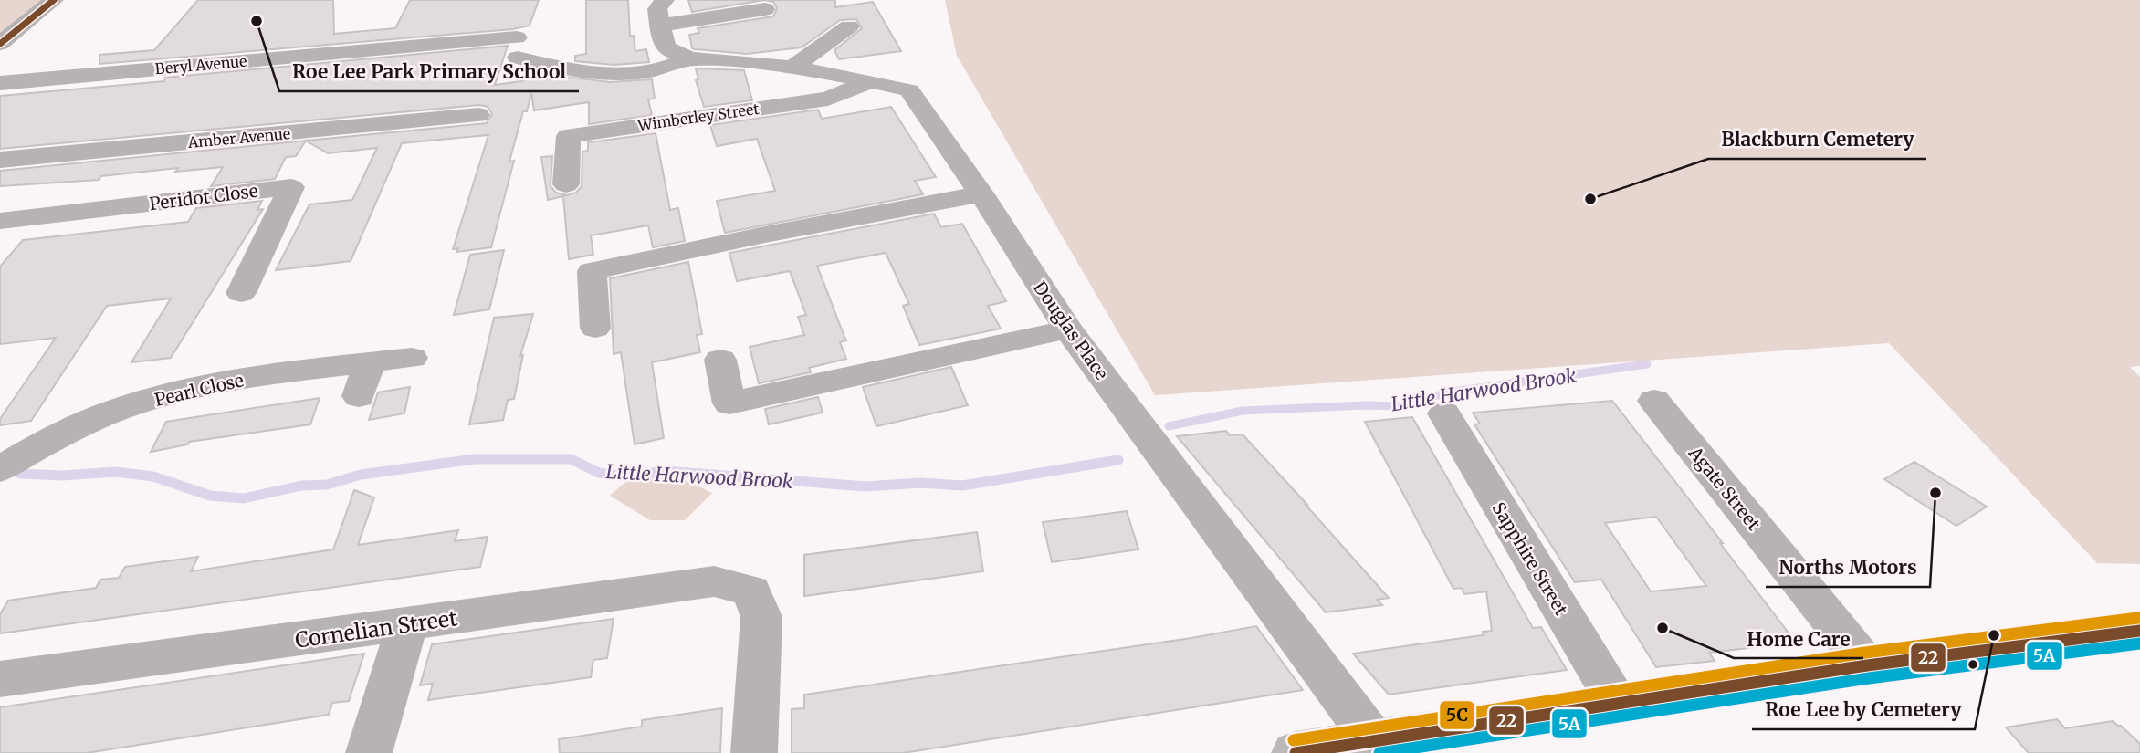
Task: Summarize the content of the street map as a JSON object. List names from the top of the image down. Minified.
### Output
{"streets":{"street":["Beryl Avenue","Wimberley Street","Amber Avenue","Peridot Close","Douglas Place","Pearl Close","Agate Street","Sapphire Street","Cornelian Street"]},"crossings":[["Beryl Avenue","Douglas Place"],["Wimberley Street","Douglas Place"]],"water":["Little Harwood Brook"],"places":["Roe Lee Park Primary School","Blackburn Cemetery","Norths Motors","Home Care","Roe Lee by Cemetery"],"lines":["transit line 22","transit line 5C","transit line 5A"]}
